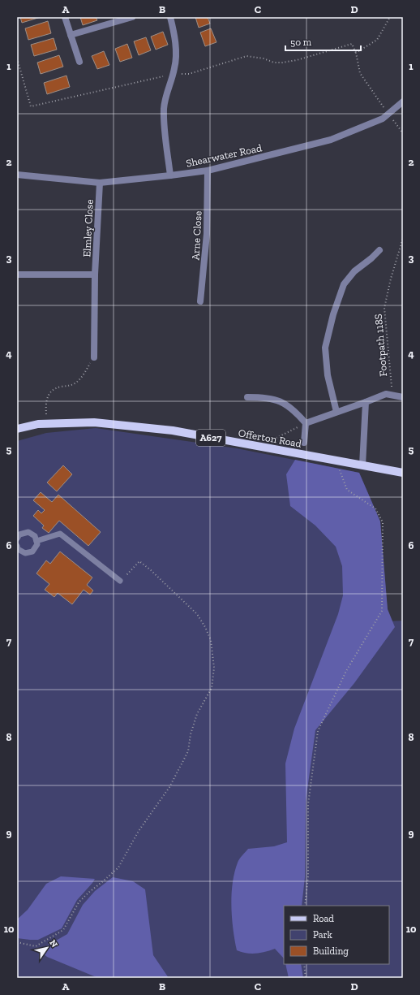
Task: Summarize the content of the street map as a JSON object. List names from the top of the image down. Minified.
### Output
{"streets":{"main road":["A627","Offerton Road"],"street":["Shearwater Road","Elmley Close","Arne Close"],"path":["Footpath 118S"]},"crossings":[["Shearwater Road","Elmley Close"],["Shearwater Road","Arne Close"]],"legend":["Road","Park","Building"],"scale_bar":"50 m","north":"top right","grid":{"columns":["A","B","C","D"],"rows":["1","2","3","4","5","6","7","8","9","10"]}}
